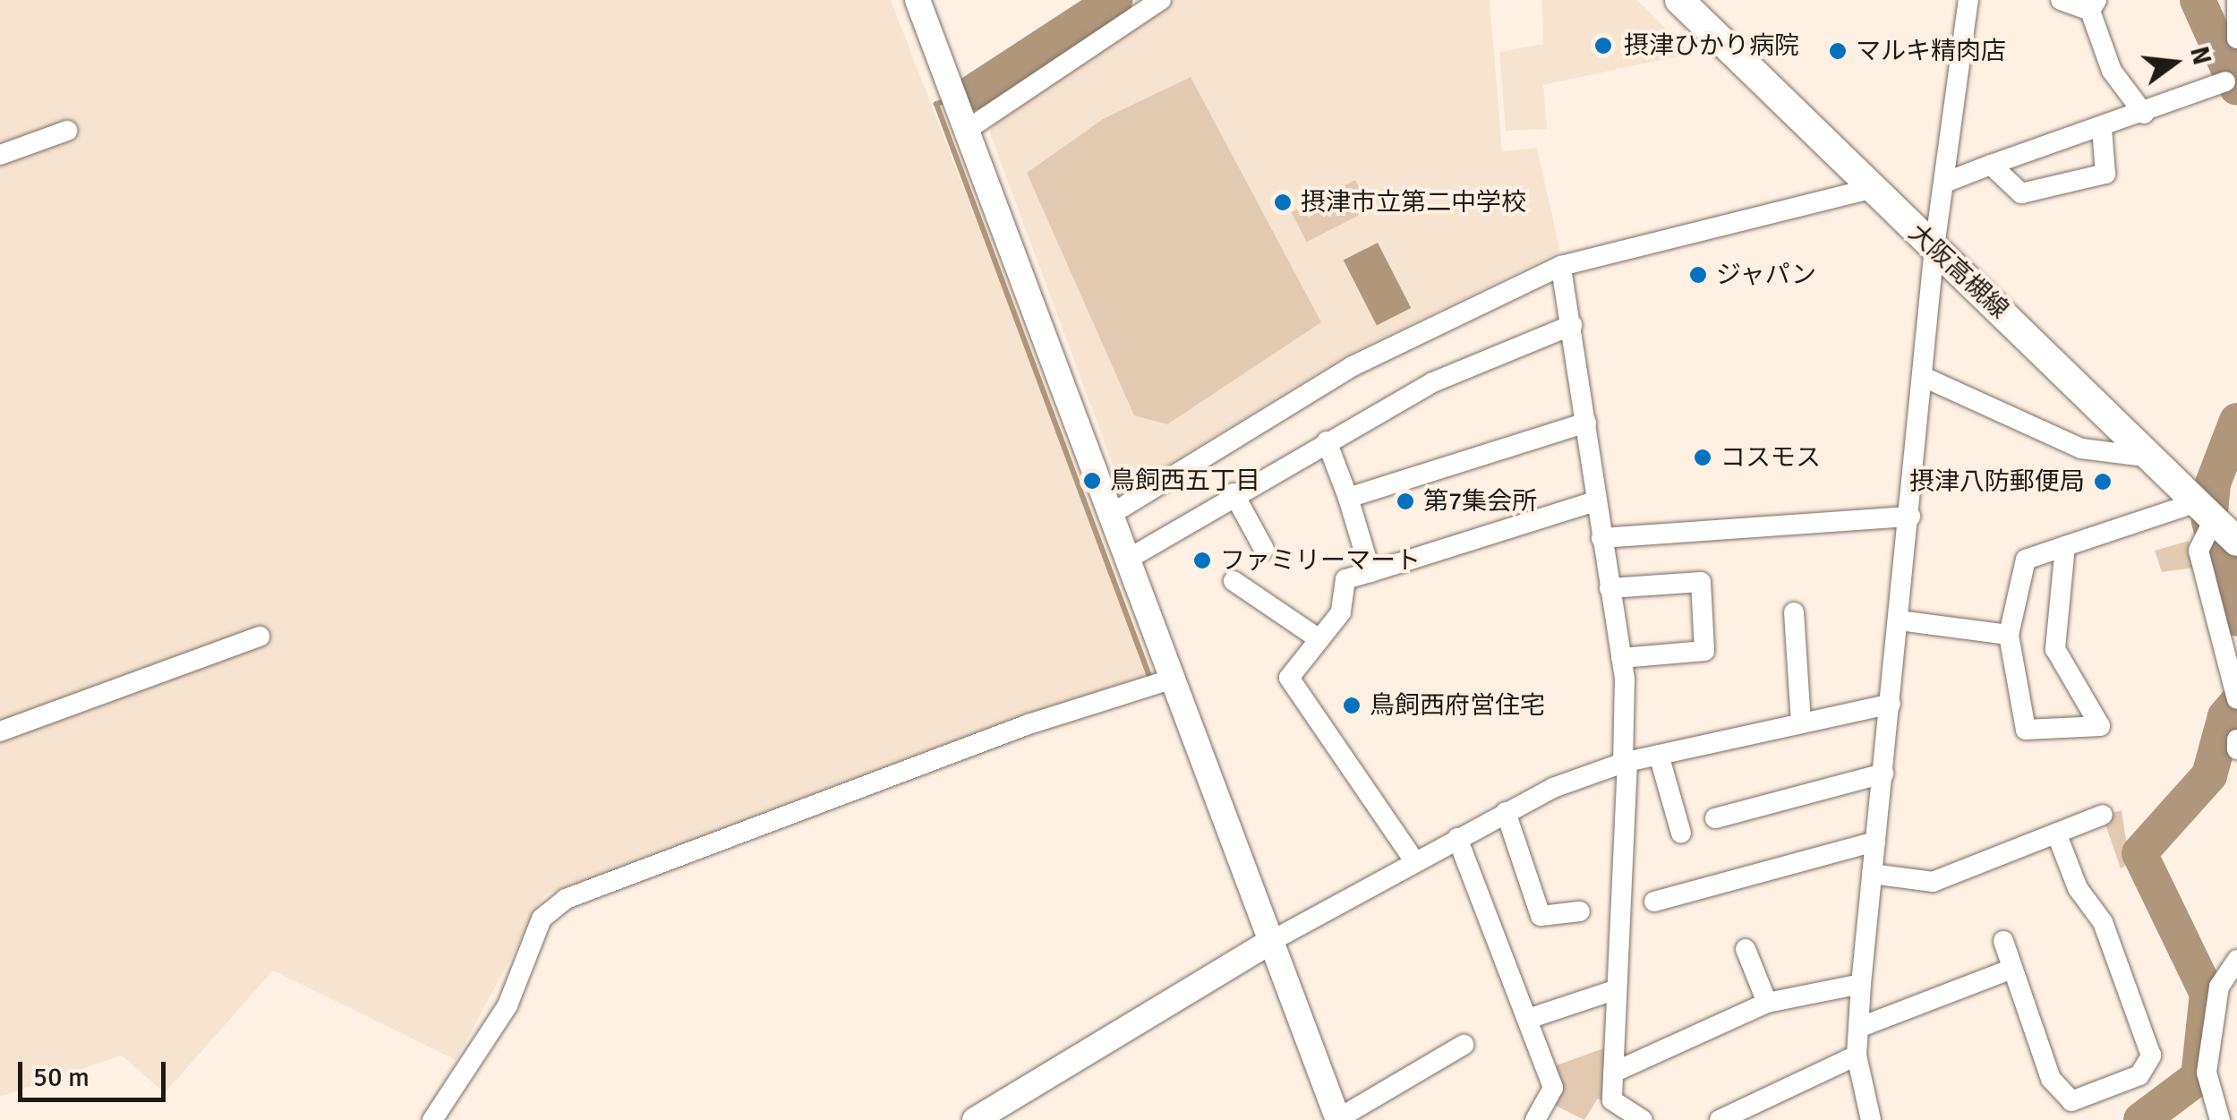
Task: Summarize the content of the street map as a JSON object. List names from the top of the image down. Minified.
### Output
{"streets":{"main road":["大阪高槻線"]},"places":["摂津ひかり病院","マルキ精肉店","摂津市立第二中学校","ジャパン","コスモス","鳥飼西五丁目","摂津八防郵便局","第7集会所","ファミリーマート","鳥飼西府営住宅"],"scale_bar":"50 m","north":"right"}
